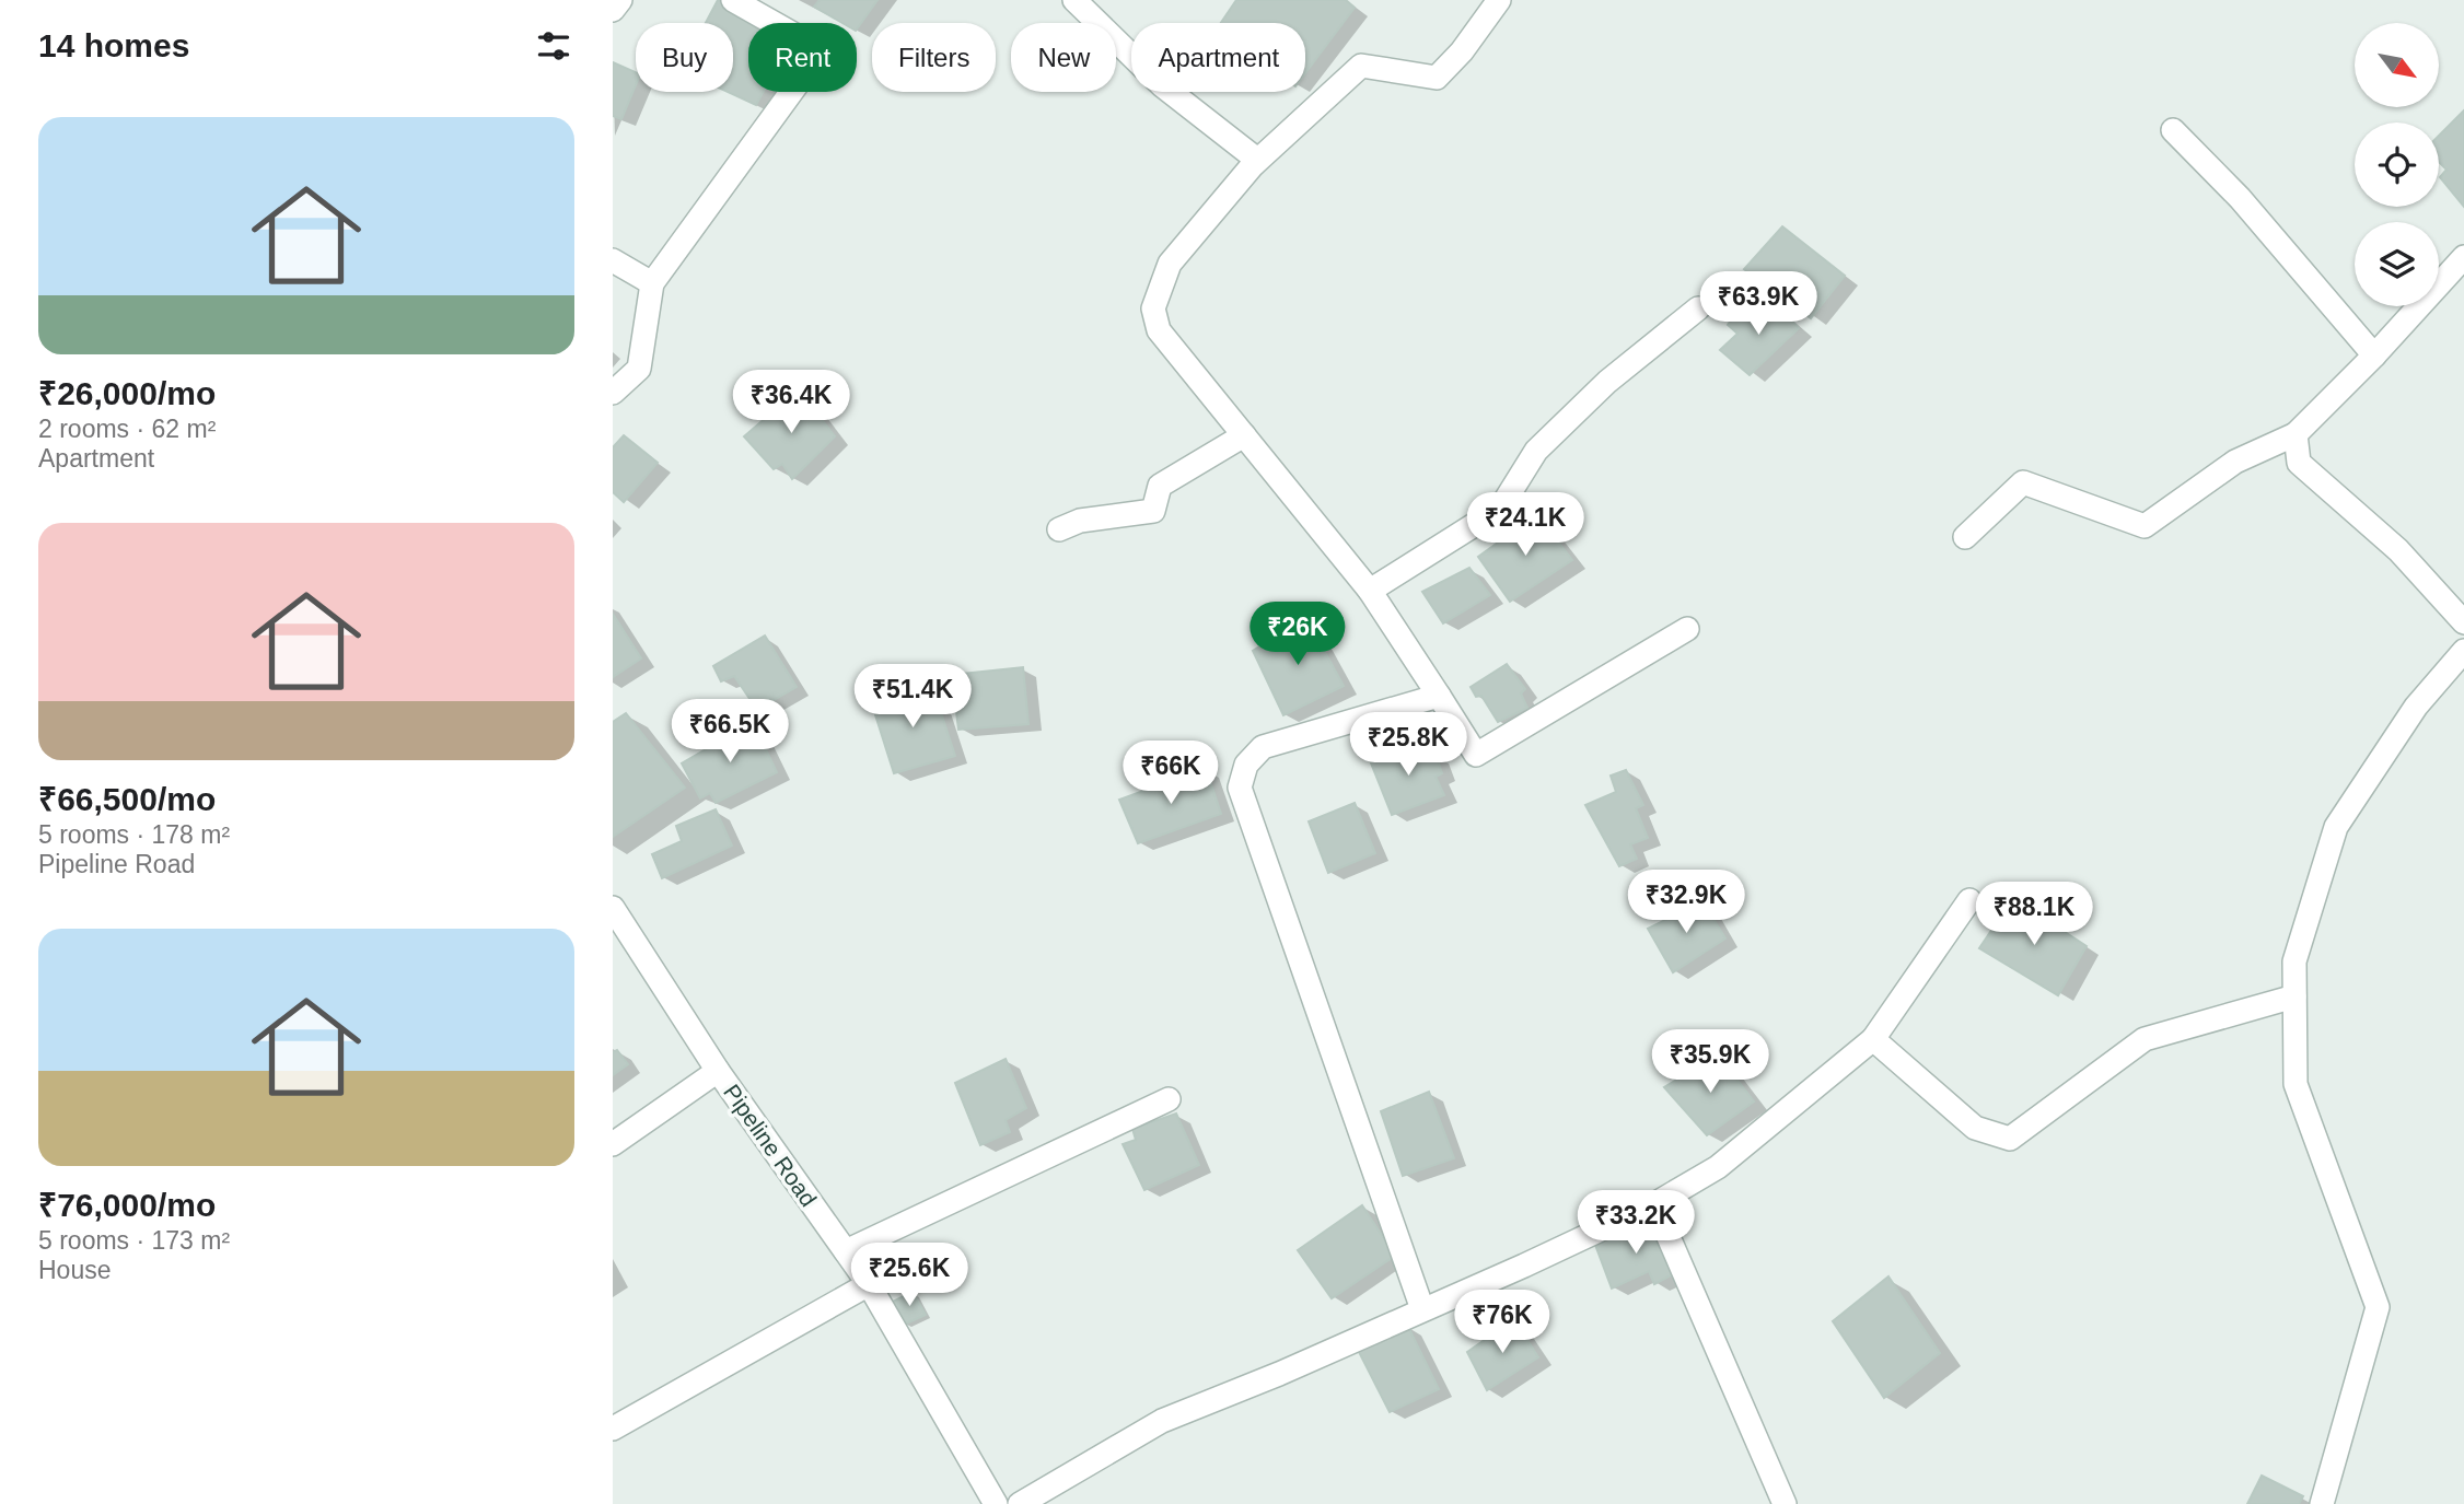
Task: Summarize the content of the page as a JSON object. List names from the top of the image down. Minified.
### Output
{"streets":{"street":["Pipeline Road"]},"north":"bottom right","page":{"heading":"14 homes","chip":["Buy","Rent","Filters","New","Apartment"],"list":[{"name":"₹26,000/mo","note":"2 rooms · 62 m² · Apartment"},{"name":"₹66,500/mo","note":"5 rooms · 178 m² · Pipeline Road"},{"name":"₹76,000/mo","note":"5 rooms · 173 m² · House"}],"price":["₹63.9K","₹36.4K","₹24.1K","₹26K","₹51.4K","₹66.5K","₹25.8K","₹66K","₹32.9K","₹88.1K","₹35.9K","₹33.2K","₹25.6K","₹76K"]}}
